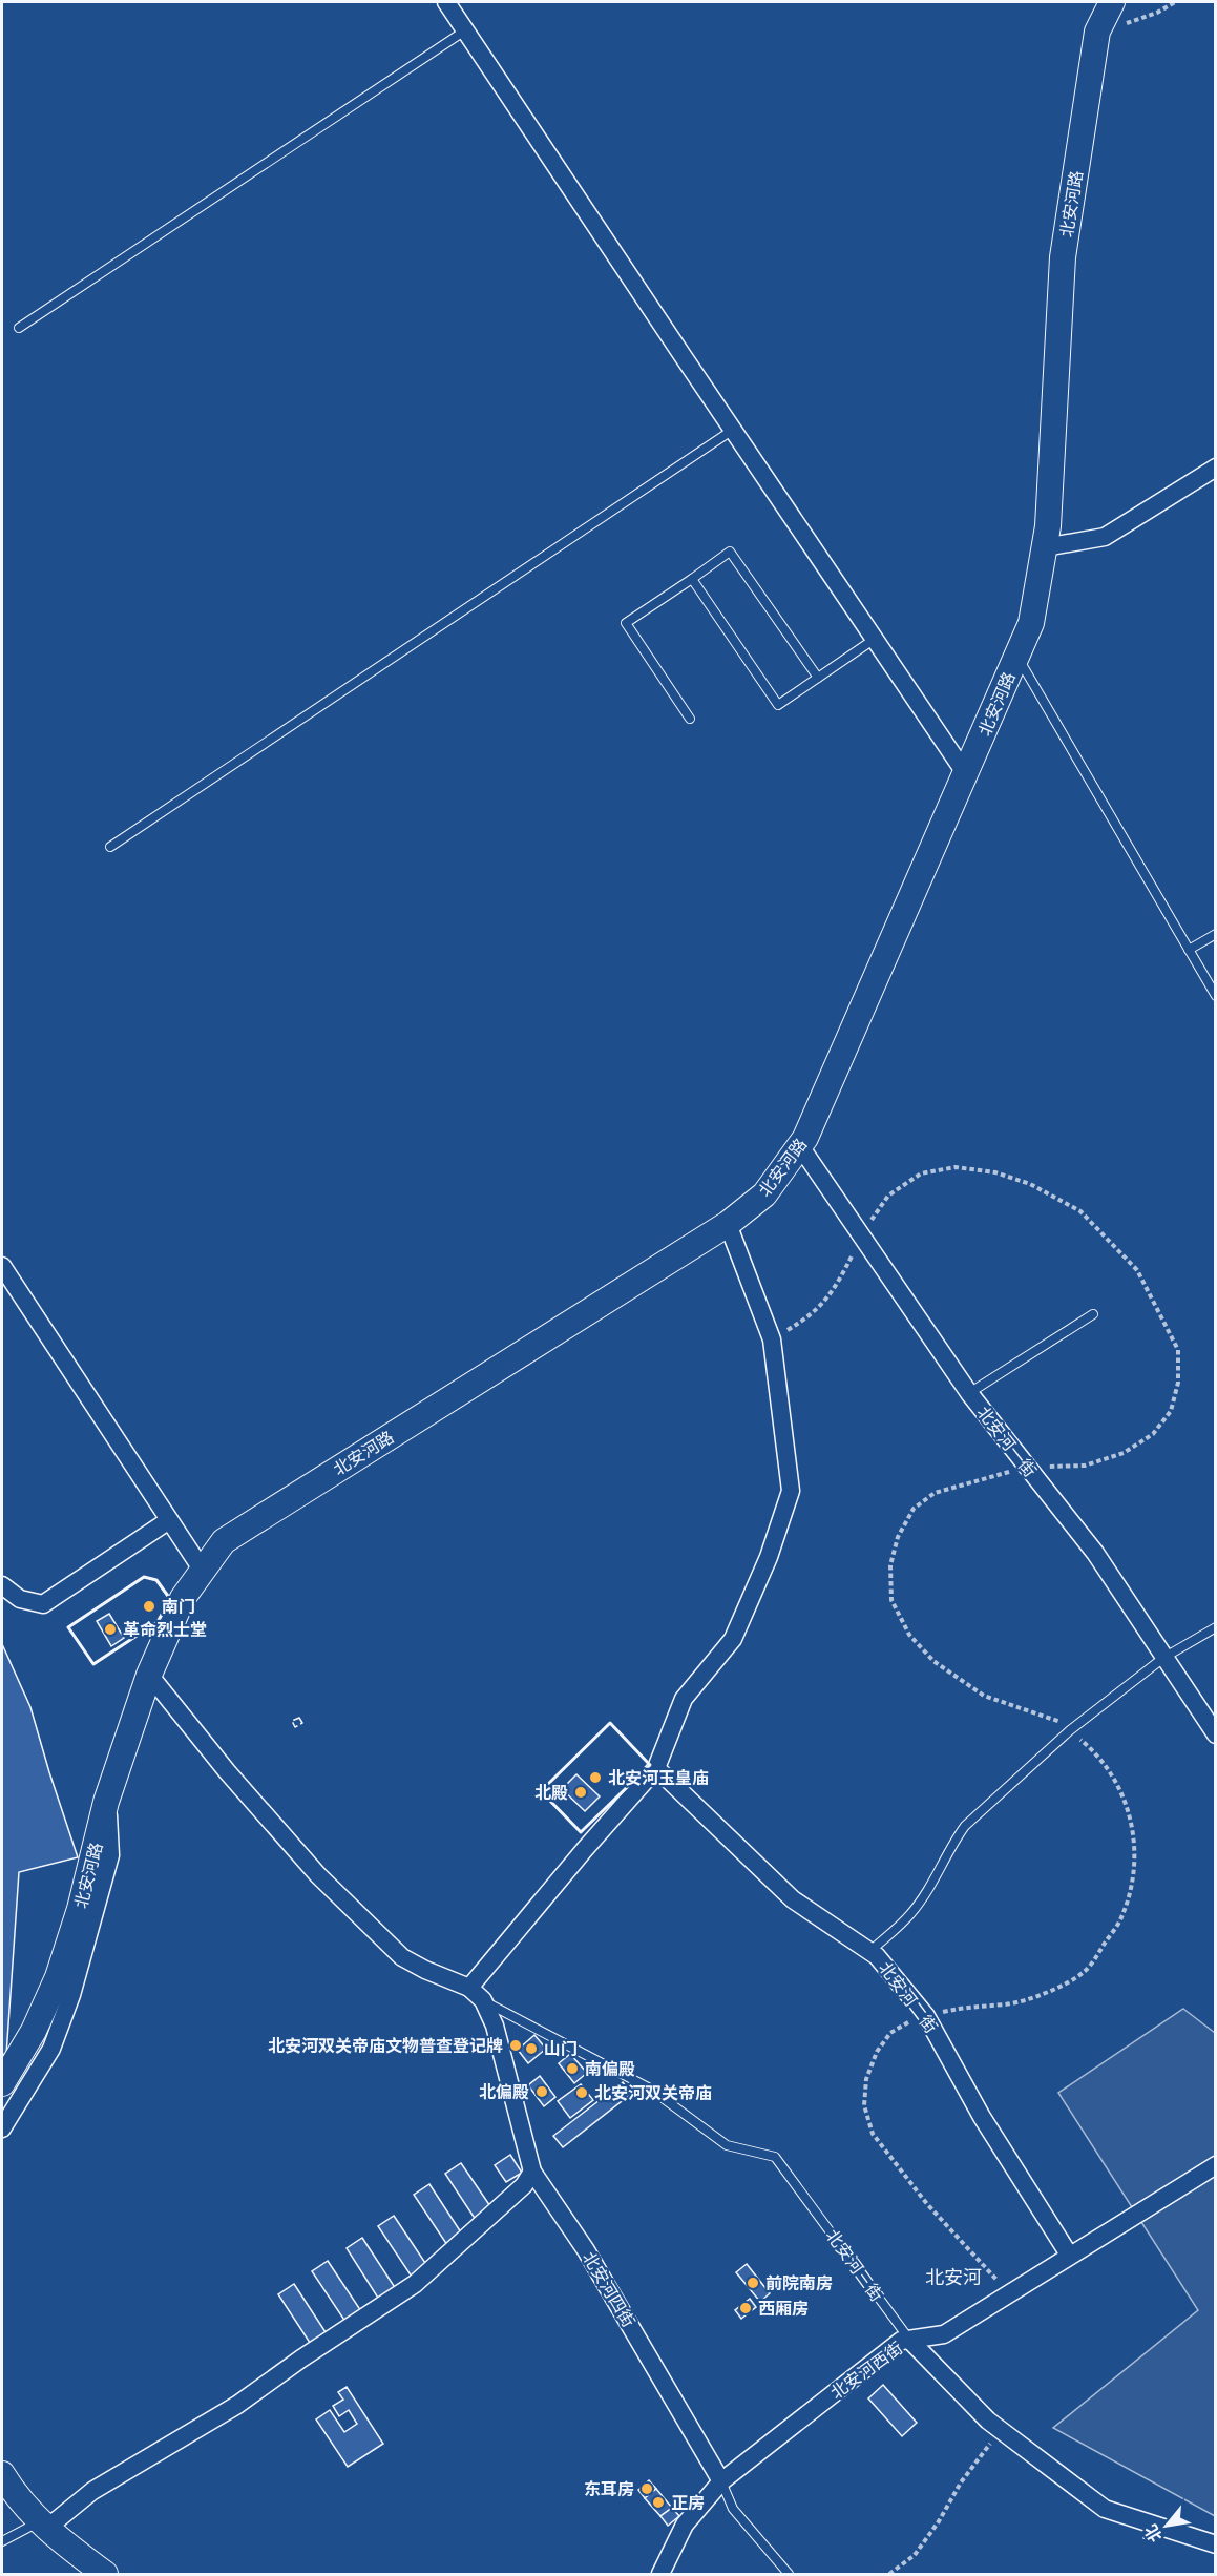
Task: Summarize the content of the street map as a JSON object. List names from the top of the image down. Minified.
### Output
{"streets":{"main road":["北安河路"],"street":["北安河一街","北安河二街","北安河三街","北安河四街","北安河西街"]},"crossings":[["北安河路","北安河一街"],["北安河二街","北安河西街"],["北安河三街","北安河四街"],["北安河三街","北安河西街"],["北安河四街","北安河西街"]],"districts":["北安河"],"places":["南门","革命烈士堂","北安河玉皇庙","北殿","北安河双关帝庙文物普查登记牌","山门","南偏殿","北偏殿","北安河双关帝庙","前院南房","西厢房","东耳房","正房"],"north":"bottom left"}
